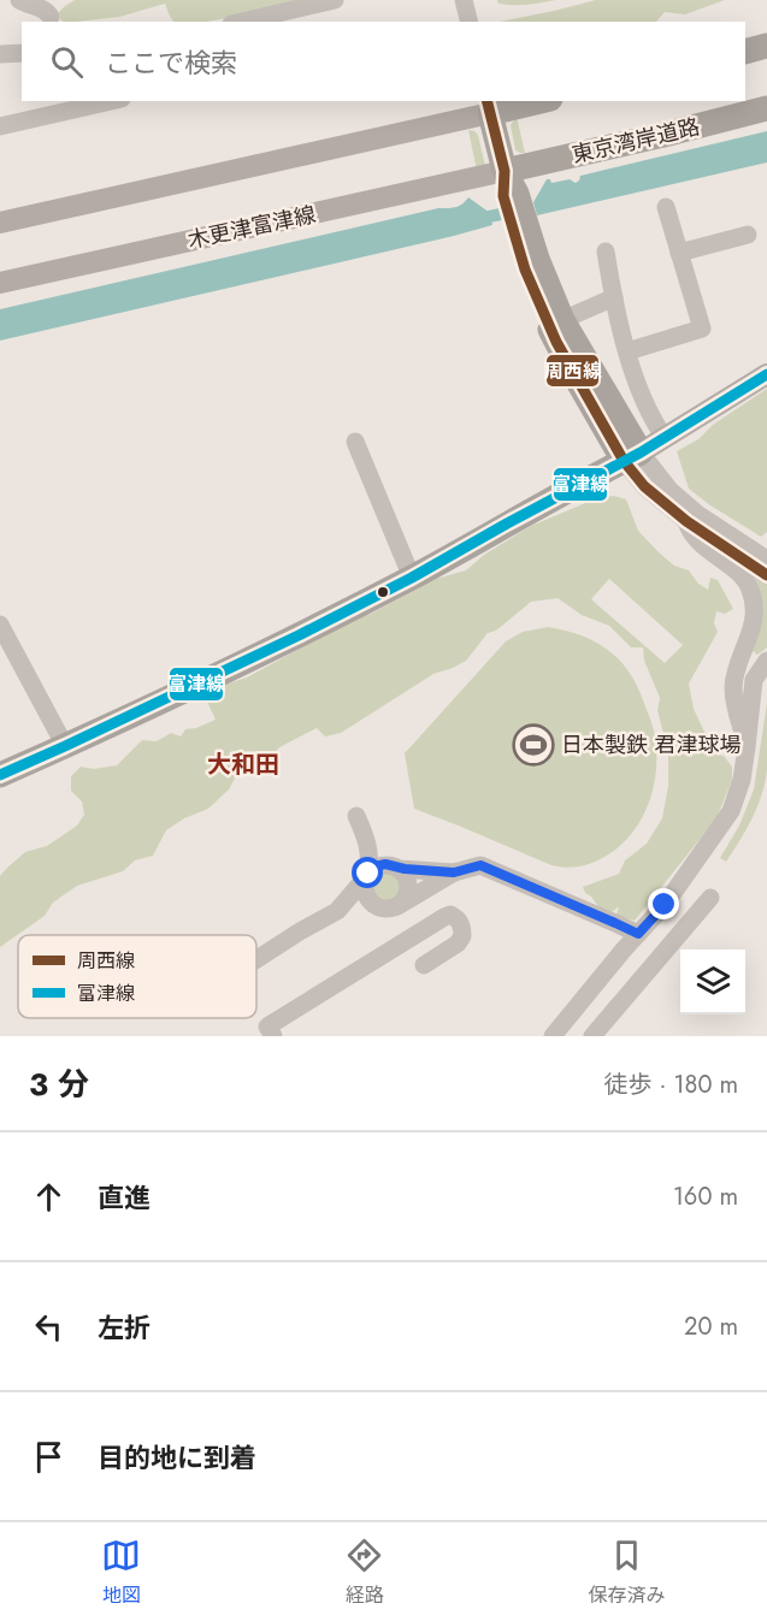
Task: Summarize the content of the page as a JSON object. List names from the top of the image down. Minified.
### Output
{"streets":{"highway":["東京湾岸道路"],"main road":["木更津富津線"]},"crossings":[["東京湾岸道路","木更津富津線"]],"districts":["大和田"],"places":{"sports":["日本製鉄 君津球場"]},"lines":["transit line 周西線","transit line 富津線"],"legend":["周西線","富津線"],"page":{"search":"ここで検索","heading":["3 分","徒歩 · 180 m"],"list":[["直進","160 m"],["左折","20 m"],"目的地に到着"],"nav":["地図","経路","保存済み"]}}
